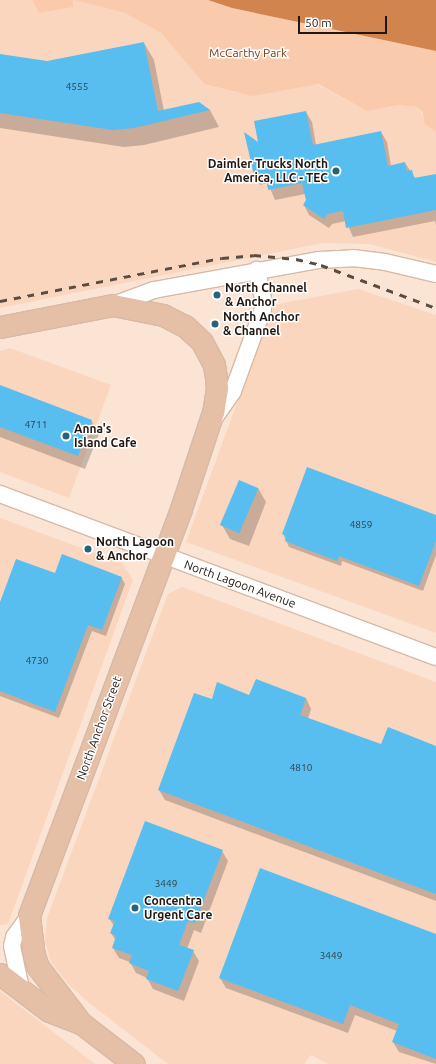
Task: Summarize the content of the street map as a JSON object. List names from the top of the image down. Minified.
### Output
{"streets":{"main road":["North Anchor Street"],"street":["North Lagoon Avenue"]},"crossings":[["North Lagoon Avenue","North Anchor Street"]],"parks":["McCarthy Park"],"places":["Daimler Trucks North America, LLC - TEC","North Channel & Anchor","North Anchor & Channel","Anna's Island Cafe","North Lagoon & Anchor","Concentra Urgent Care"],"house_numbers":["4555","4711","4859","4730","4810","3449","3449"],"scale_bar":"50 m"}
